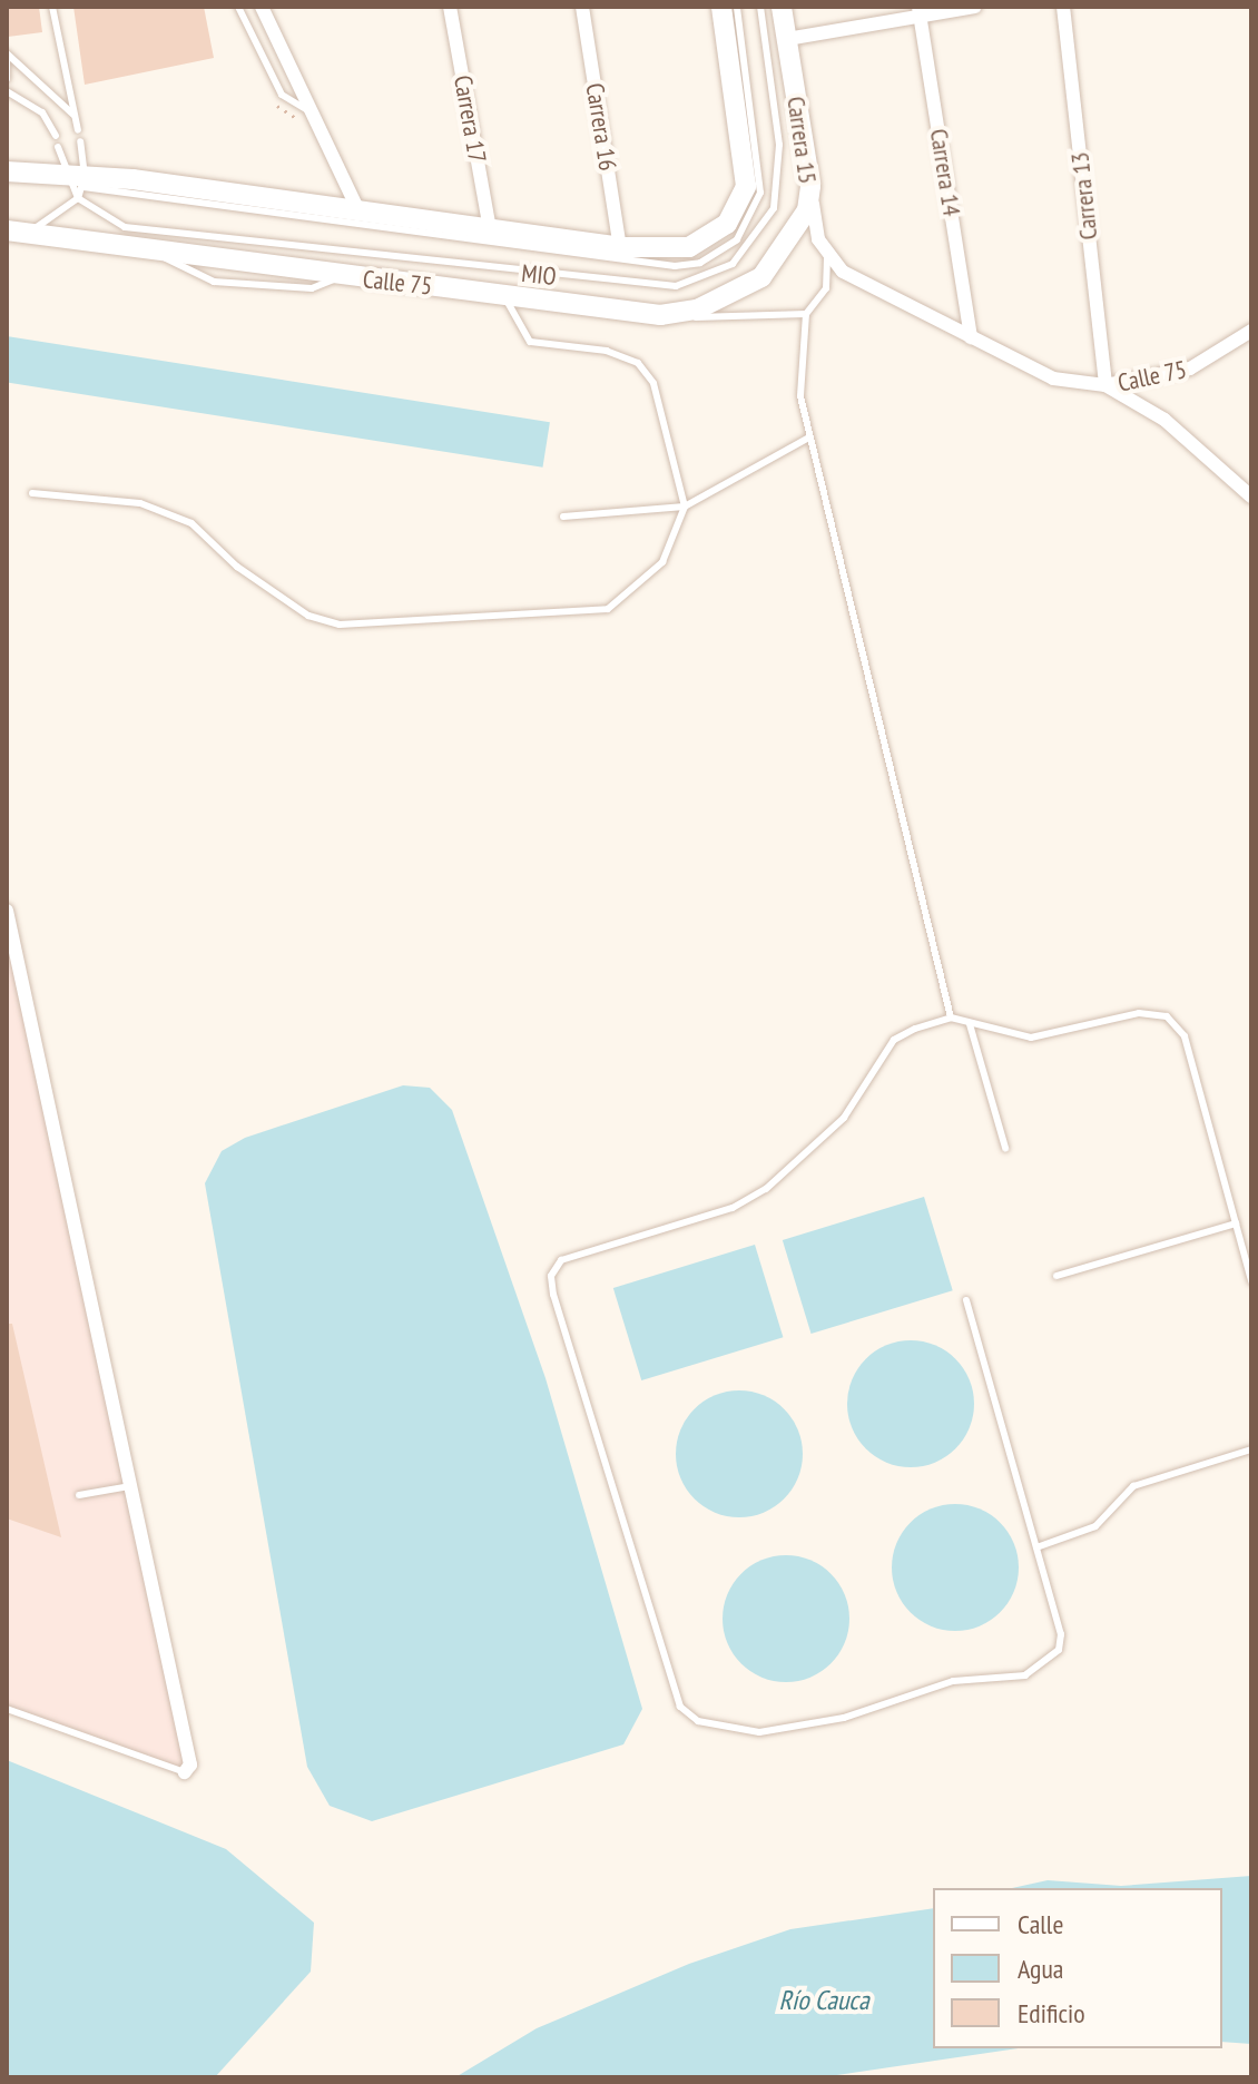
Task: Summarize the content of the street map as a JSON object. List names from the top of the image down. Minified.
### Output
{"streets":{"main road":["Carrera 15","Calle 75"],"street":["Carrera 17","Carrera 16","Carrera 14","Carrera 13"],"lane":["MIO"]},"crossings":[["Carrera 15","Calle 75"],["Carrera 14","Calle 75"],["Carrera 13","Calle 75"]],"water":["Río Cauca"],"legend":["Calle","Agua","Edificio"]}
